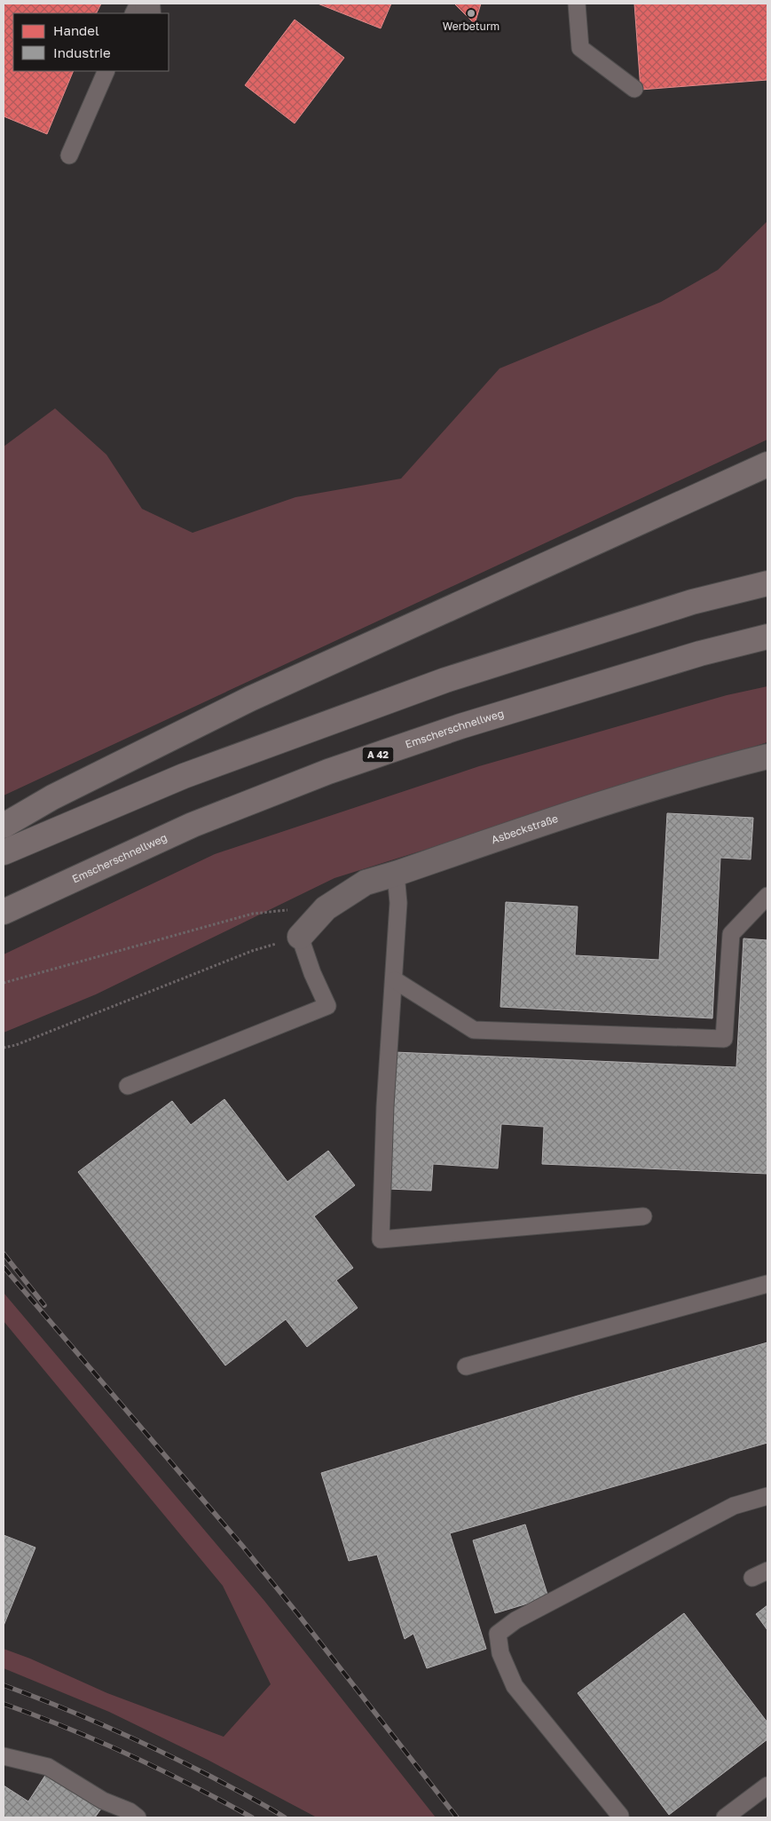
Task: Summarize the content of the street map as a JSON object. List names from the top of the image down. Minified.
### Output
{"streets":{"highway":["Emscherschnellweg","A 42"],"street":["Asbeckstraße"]},"places":["Werbeturm"],"legend":["Handel","Industrie"]}
